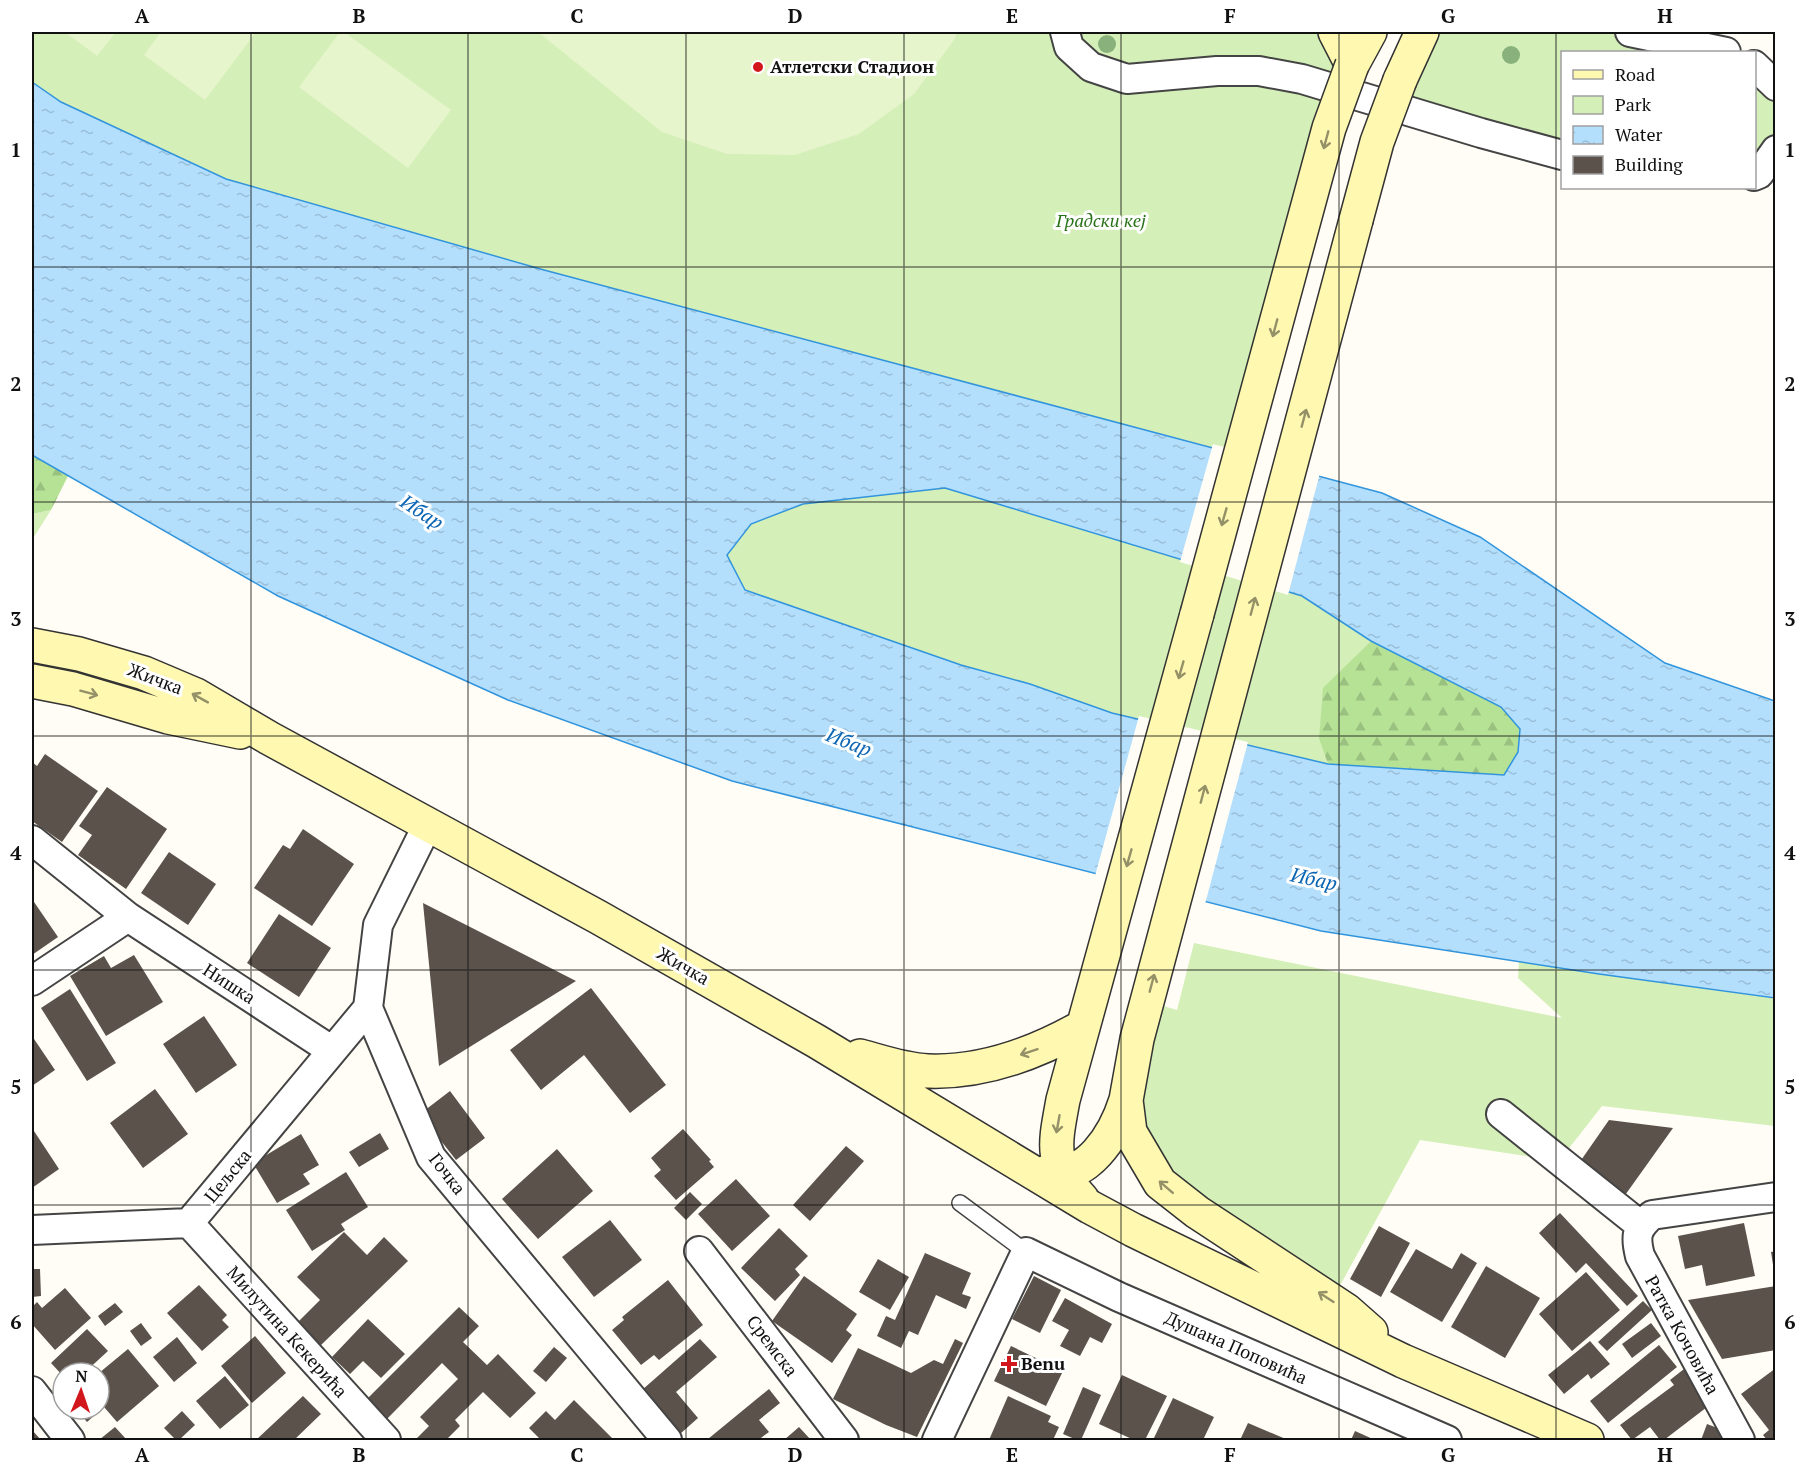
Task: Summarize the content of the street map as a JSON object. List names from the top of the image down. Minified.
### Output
{"streets":{"main road":["Жичка"],"street":["Нишка","Гочка","Цељска","Милутина Кекерића","Ратка Кочовића","Сремска","Душана Поповића"]},"crossings":[["Жичка","Гочка"],["Нишка","Цељска"],["Гочка","Цељска"],["Цељска","Милутина Кекерића"]],"water":["Ибар"],"parks":["Градски кеј"],"places":{"other":["Атлетски Стадион"],"health":["Benu"]},"legend":["Road","Park","Water","Building"],"north":"top","grid":{"columns":["A","B","C","D","E","F","G","H"],"rows":["1","2","3","4","5","6"]}}
